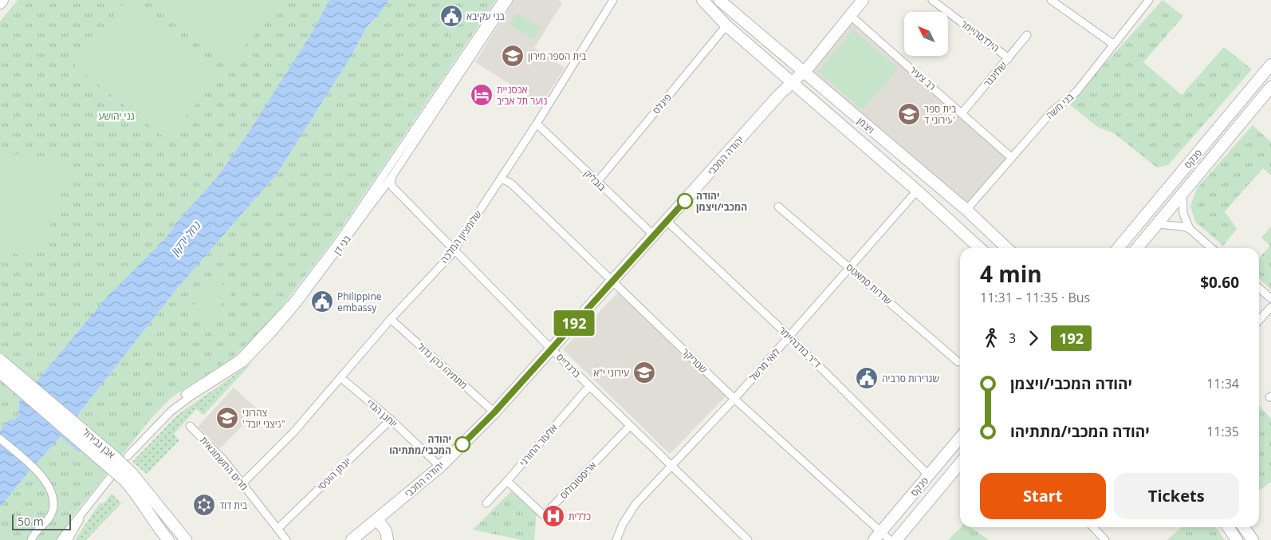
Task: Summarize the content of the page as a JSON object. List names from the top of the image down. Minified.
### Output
{"streets":{"street":["הילדסהיימר","שלזינגר","רב צעיר","פינלס","בני משה","ויצמן","יהודה המכבי","פנקס","בובליק","שלומציון המלכה","בני דן","שדרות סמאטס","ד\"ר בודנהיימר","שטריקר","לואי מרשל","ברנדייס","מתתיהו כהן גדול","יוחנן הגדי","אבן גבירול","אלעזר החורני","מרים החשמונאית","יונתן הופסי","אריסטובולוס"]},"crossings":[["הילדסהיימר","שלזינגר"],["שלזינגר","רב צעיר"],["רב צעיר","בני משה"],["רב צעיר","יהודה המכבי"],["פינלס","ויצמן"],["פינלס","בובליק"],["בני משה","ויצמן"],["ויצמן","יהודה המכבי"],["ויצמן","לואי מרשל"],["יהודה המכבי","בובליק"],["יהודה המכבי","ד\"ר בודנהיימר"],["יהודה המכבי","שטריקר"],["יהודה המכבי","ברנדייס"],["יהודה המכבי","מתתיהו כהן גדול"],["יהודה המכבי","יוחנן הגדי"],["פנקס","ד\"ר בודנהיימר"],["פנקס","שטריקר"],["בובליק","שלומציון המלכה"],["שלומציון המלכה","שטריקר"],["שלומציון המלכה","ברנדייס"],["שלומציון המלכה","מתתיהו כהן גדול"],["שלומציון המלכה","יוחנן הגדי"],["שלומציון המלכה","מרים החשמונאית"],["בני דן","ברנדייס"],["שדרות סמאטס","לואי מרשל"],["ד\"ר בודנהיימר","לואי מרשל"],["שטריקר","לואי מרשל"],["לואי מרשל","ברנדייס"],["ברנדייס","אלעזר החורני"],["ברנדייס","אריסטובולוס"],["יוחנן הגדי","יונתן הופסי"],["אלעזר החורני","אריסטובולוס"],["מרים החשמונאית","יונתן הופסי"]],"water":["נחל ירקון"],"parks":["גני יהושע"],"places":{"public building":["בני עקיבא","Philippine embassy","שגרירות סרביה"],"school or university":["בית הספר מירון","בית ספר עירוני ד'","עירוני י\"א","צהרוני \"ניצני יובל\""],"hotel":["אכסניית נוער תל אביב"],"other":["יהודה המכבי/ויצמן","יהודה המכבי/מתתיהו"],"synagogue":["בית דוד"],"hospital":["כללית"]},"lines":["bus line 192"],"scale_bar":"50 m","north":"top left","page":{"on_map":"192","heading":["4 min","11:31 – 11:35 · Bus","$0.60"],"legs":["3","192"],"list":[{"name":"יהודה המכבי/ויצמן","value":"11:34"},{"name":"יהודה המכבי/מתתיהו","value":"11:35"}],"buttons":["Start","Tickets"],"scale":"50 m"}}
